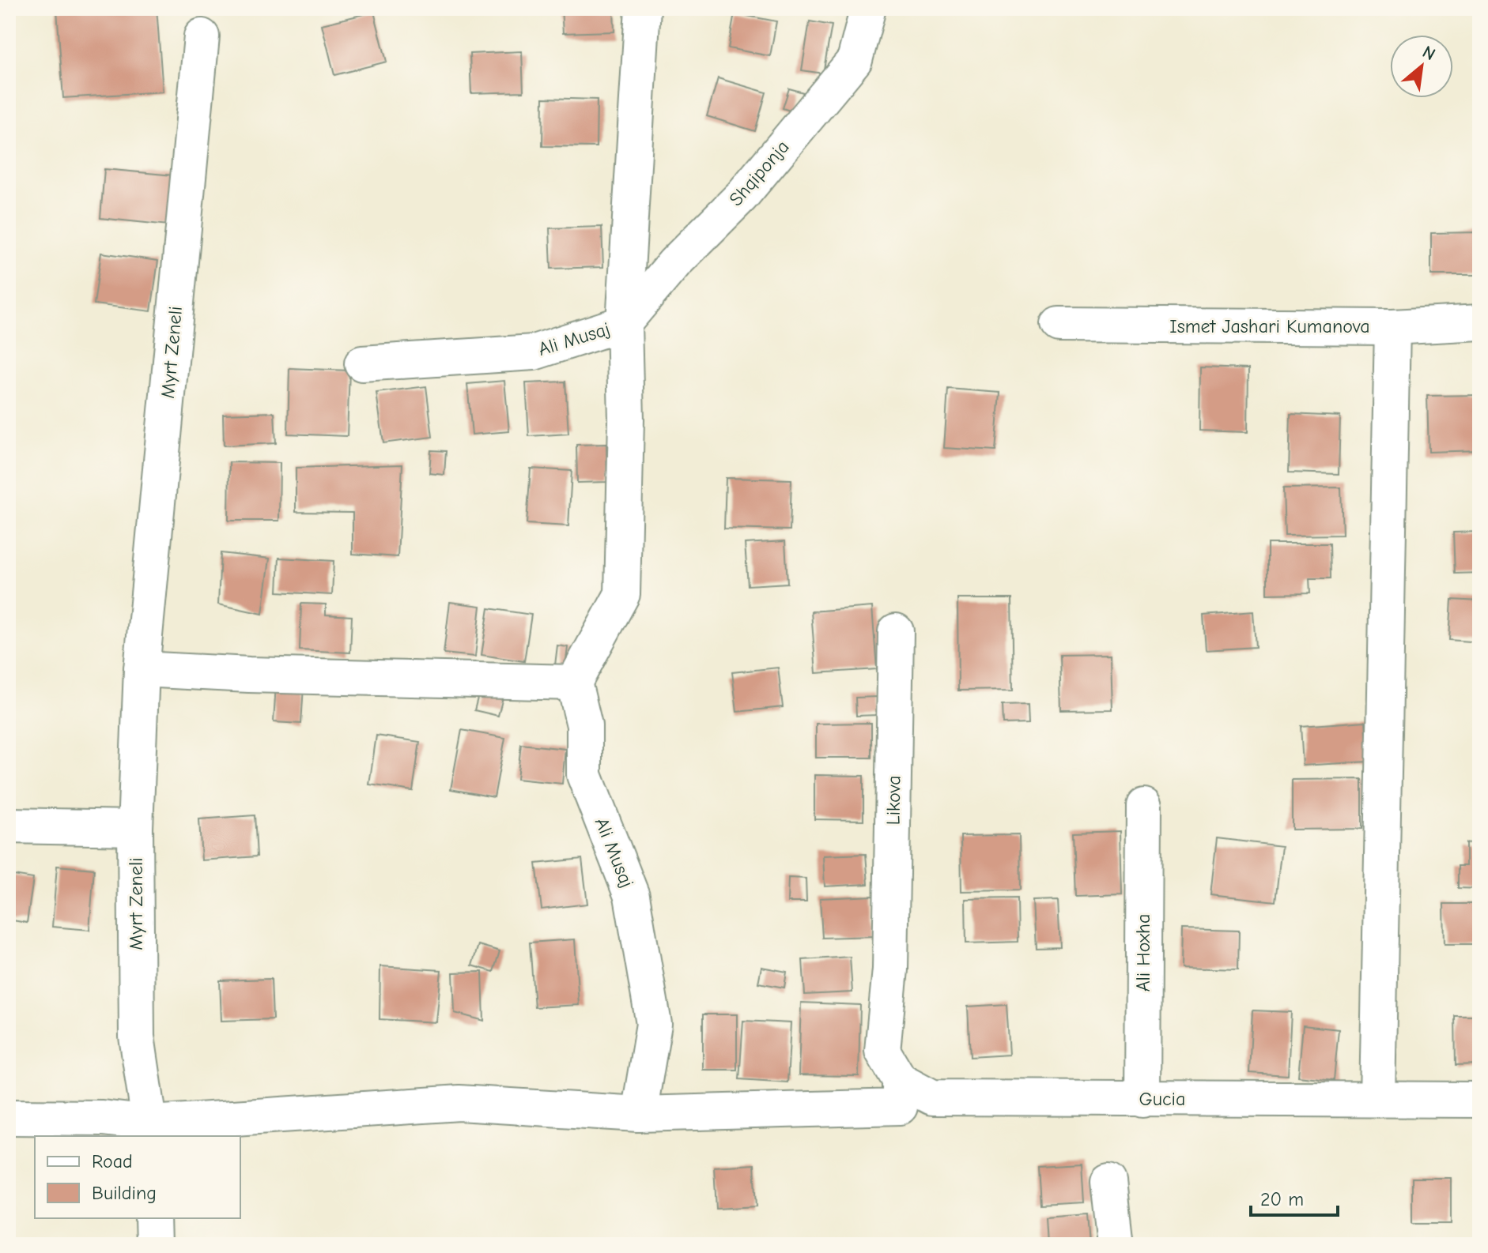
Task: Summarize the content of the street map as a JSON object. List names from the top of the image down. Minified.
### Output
{"streets":{"street":["Shqiponja","Ismet Jashari Kumanova","Ali Musaj","Myrt Zeneli","Likova","Ali Hoxha","Gucia"]},"crossings":[["Shqiponja","Ali Musaj"],["Likova","Gucia"],["Ali Hoxha","Gucia"]],"legend":["Road","Building"],"scale_bar":"20 m","north":"top right"}
